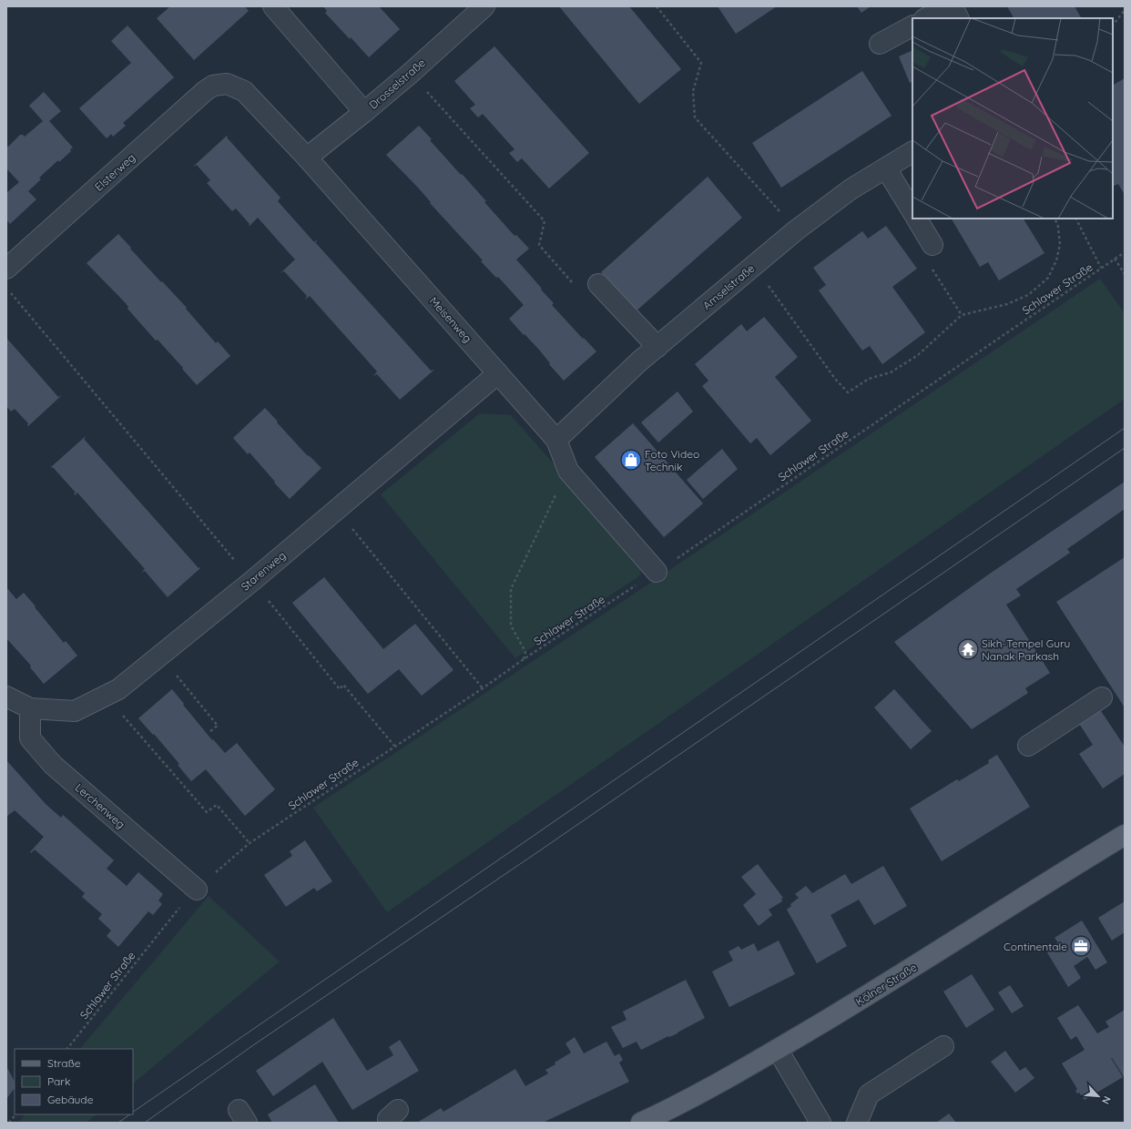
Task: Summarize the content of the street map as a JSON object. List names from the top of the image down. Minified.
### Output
{"streets":{"main road":["Kölner Straße"],"street":["Drosselstraße","Elsterweg","Amselstraße","Meisenweg","Starenweg","Lerchenweg"],"path":["Schlawer Straße"]},"crossings":[["Drosselstraße","Meisenweg"],["Elsterweg","Meisenweg"],["Amselstraße","Meisenweg"],["Schlawer Straße","Meisenweg"],["Schlawer Straße","Lerchenweg"],["Meisenweg","Starenweg"],["Starenweg","Lerchenweg"]],"places":{"shop":["Foto Video Technik"],"temple":["Sikh-Tempel Guru Nanak Parkash"],"office":["Continentale"]},"legend":["Straße","Park","Gebäude"],"north":"bottom right"}
